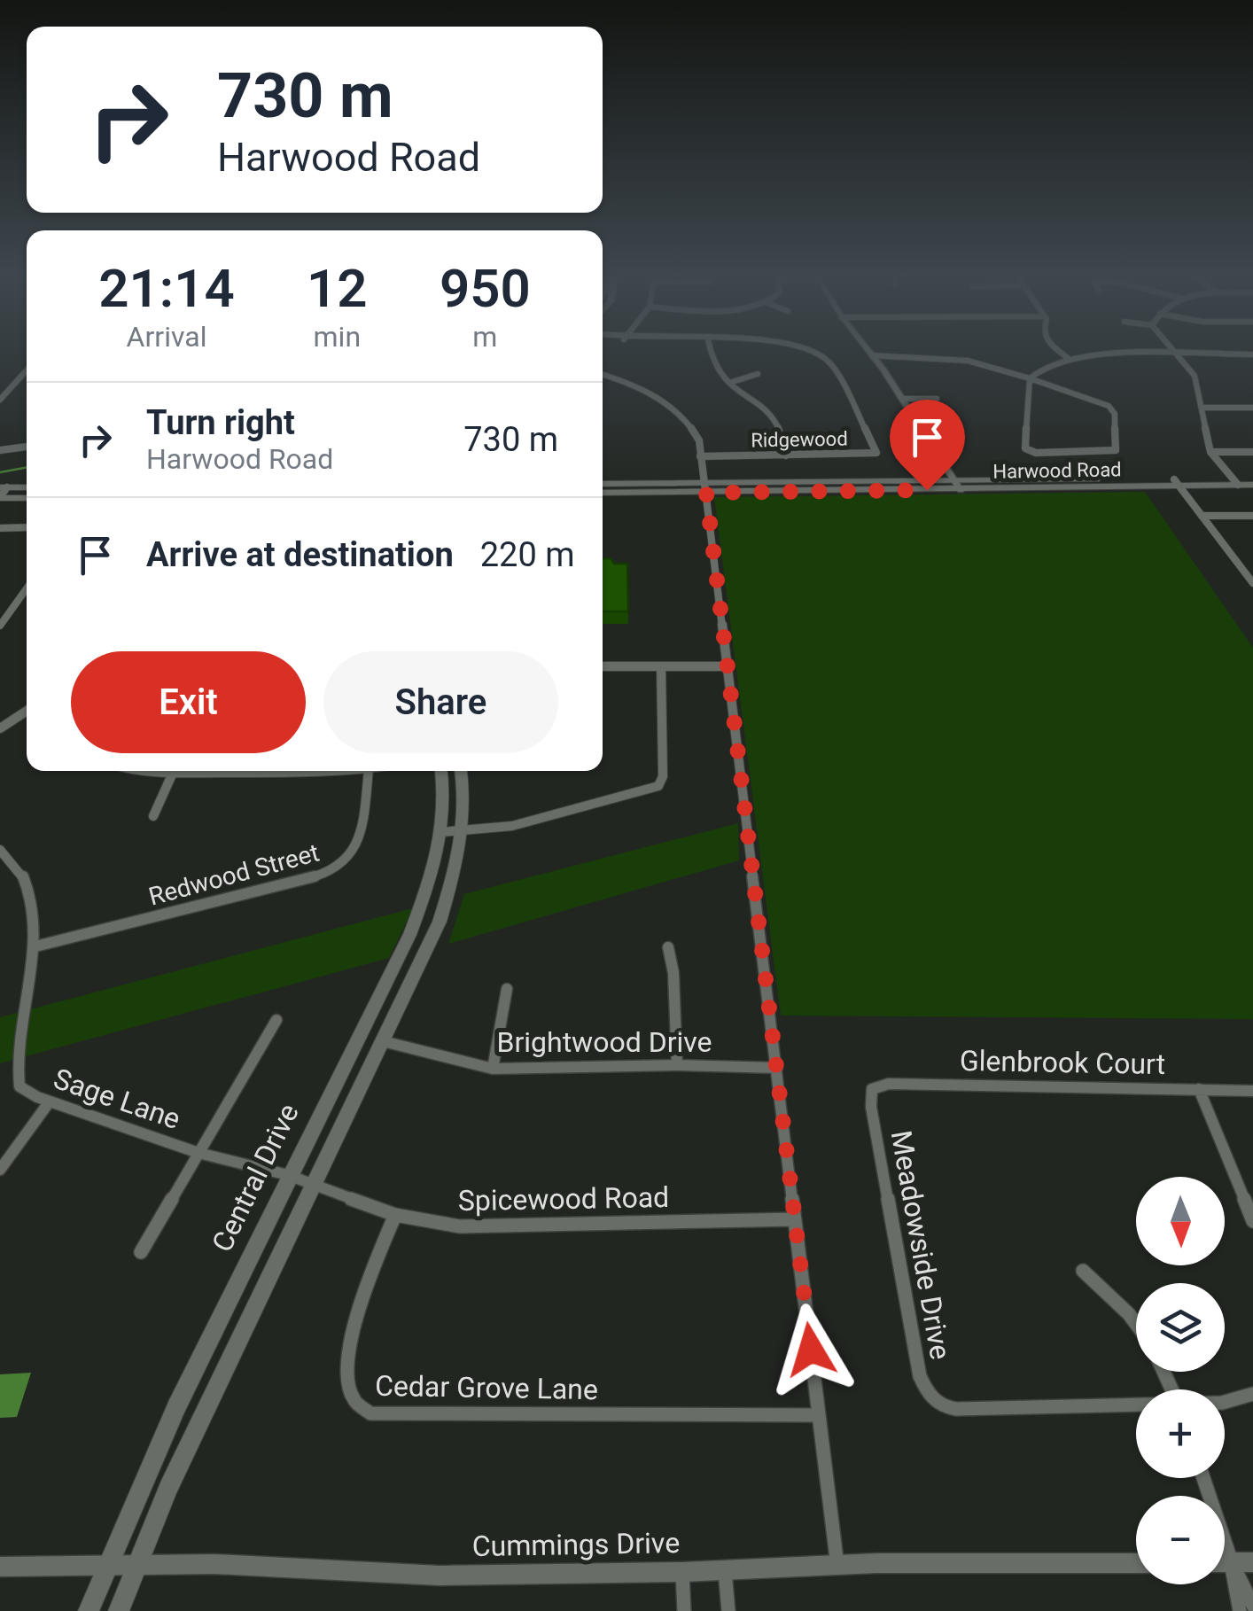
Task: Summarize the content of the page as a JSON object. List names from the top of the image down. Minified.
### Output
{"streets":{"main road":["Harwood Road","Central Drive"],"street":["Ridgewood","Redwood Street","Brightwood Drive","Glenbrook Court","Sage Lane","Spicewood Road","Meadowside Drive","Cedar Grove Lane","Cummings Drive"]},"crossings":[["Redwood Street","Sage Lane"],["Glenbrook Court","Meadowside Drive"],["Sage Lane","Central Drive"],["Sage Lane","Spicewood Road"],["Central Drive","Spicewood Road"],["Central Drive","Cummings Drive"],["Spicewood Road","Cedar Grove Lane"]],"north":"bottom","page":{"turn":["730 m","Harwood Road"],"eta":["21:14","Arrival","12","min","950","m"],"list":[{"name":"Turn right","note":"Harwood Road","value":"730 m"},{"name":"Arrive at destination","value":"220 m"}],"buttons":["Exit","Share"],"map_buttons":["+","−"]}}
